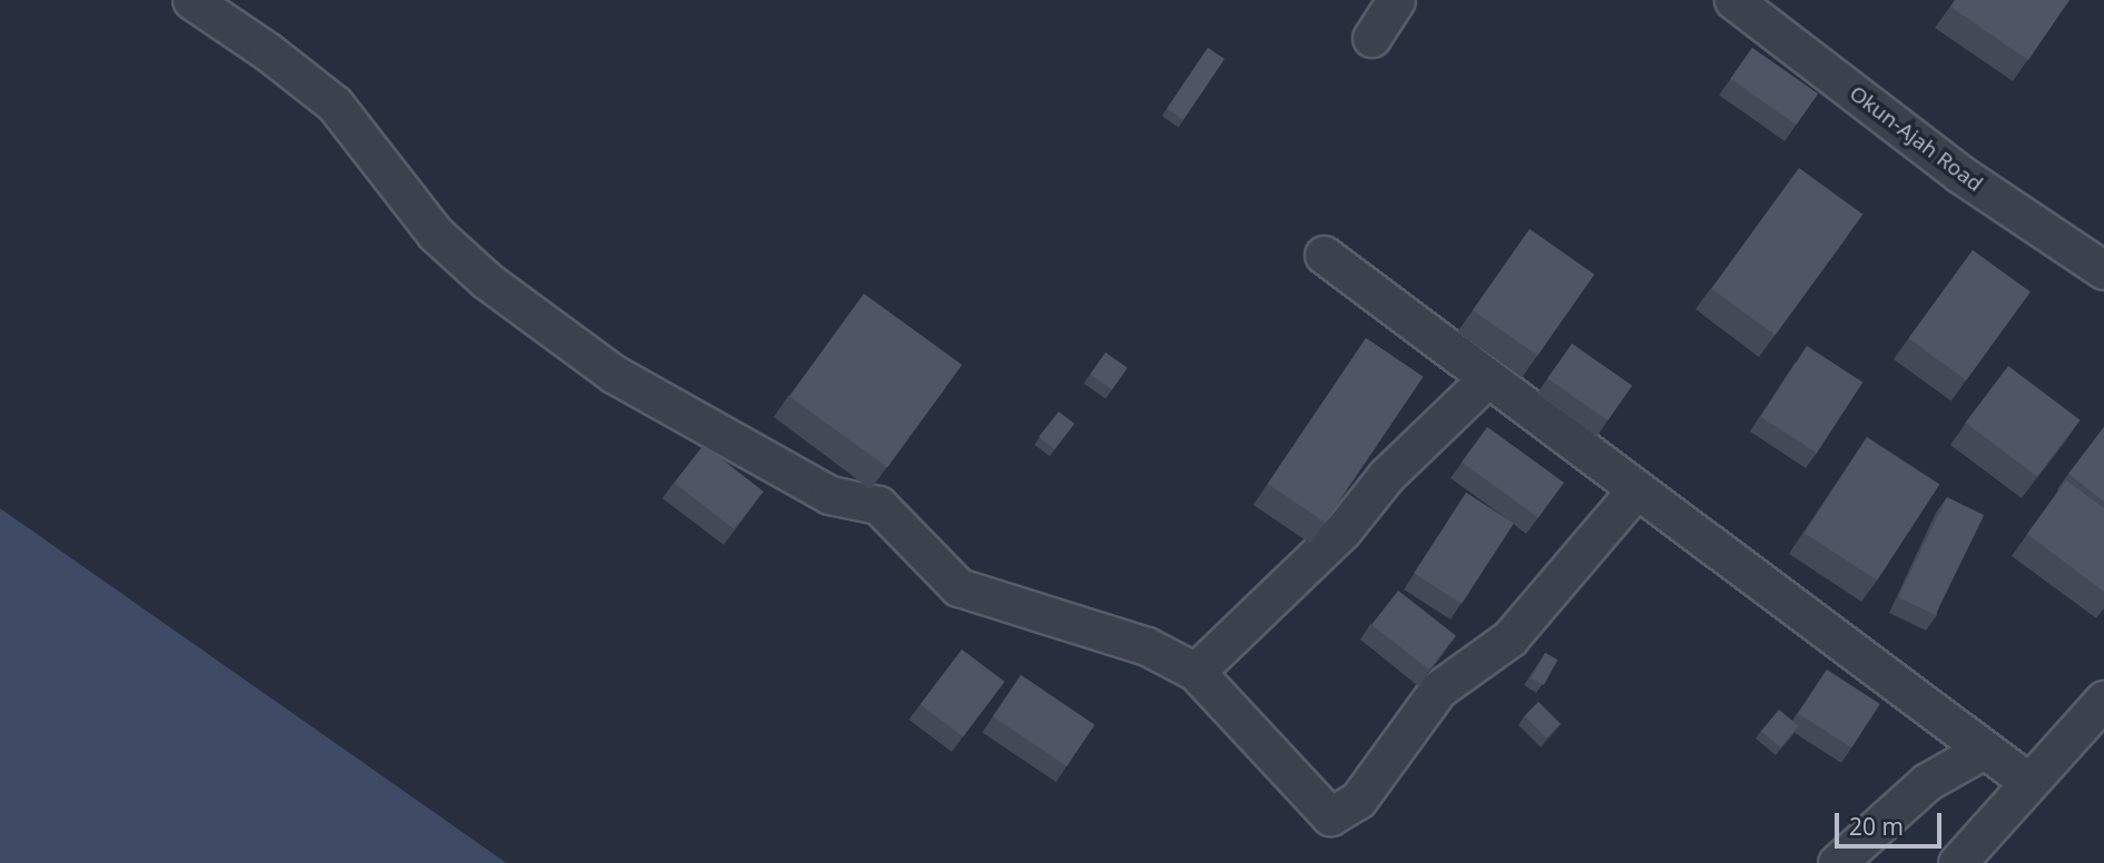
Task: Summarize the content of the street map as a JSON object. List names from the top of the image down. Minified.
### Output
{"streets":{"street":["Okun-Ajah Road"]},"scale_bar":"20 m"}
